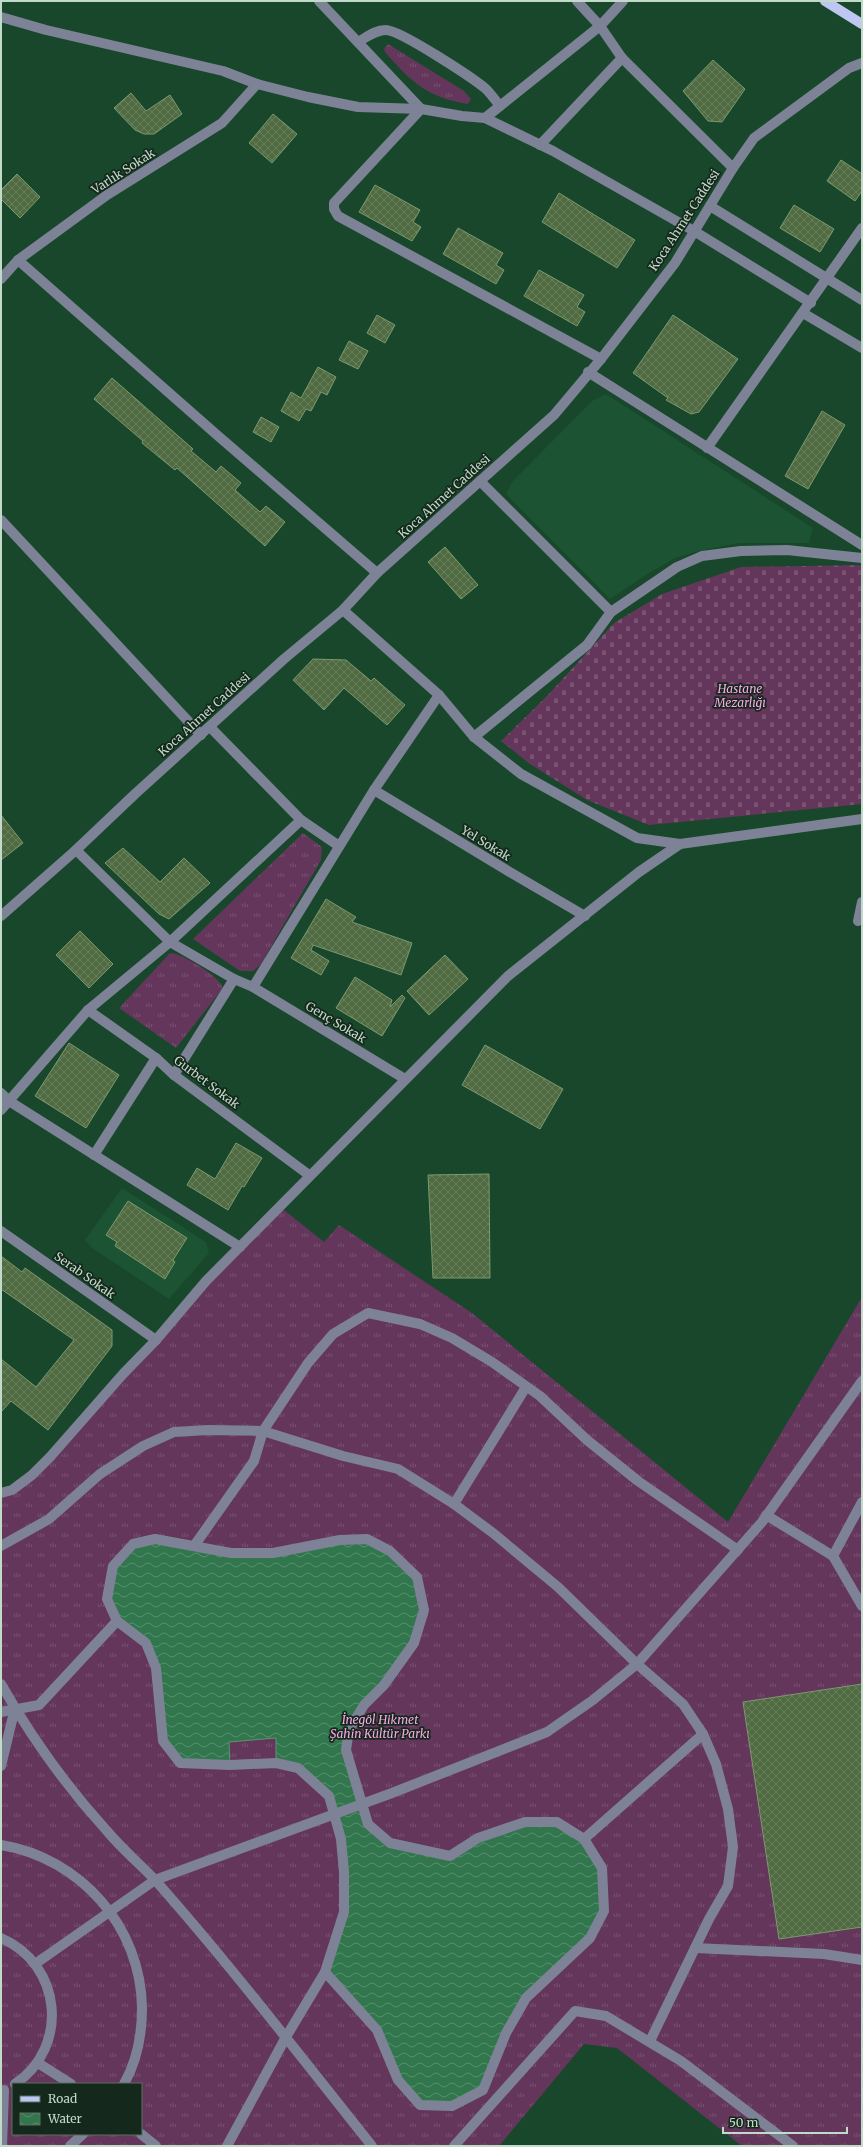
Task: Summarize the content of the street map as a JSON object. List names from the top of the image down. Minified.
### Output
{"streets":{"street":["Varlık Sokak","Koca Ahmet Caddesi","Yel Sokak","Genç Sokak","Gurbet Sokak","Serab Sokak"]},"crossings":[["Koca Ahmet Caddesi","Genç Sokak"]],"parks":["Hastane Mezarlığı","İnegöl Hikmet Şahin Kültür Parkı"],"legend":["Road","Water"],"scale_bar":"50 m"}
